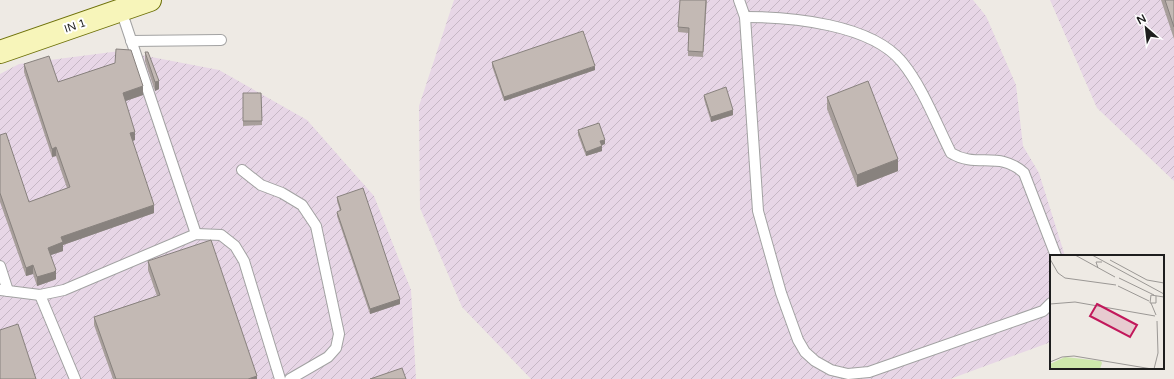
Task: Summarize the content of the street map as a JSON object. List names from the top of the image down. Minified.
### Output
{"streets":{"street":["IN 1"]},"north":"top left"}
